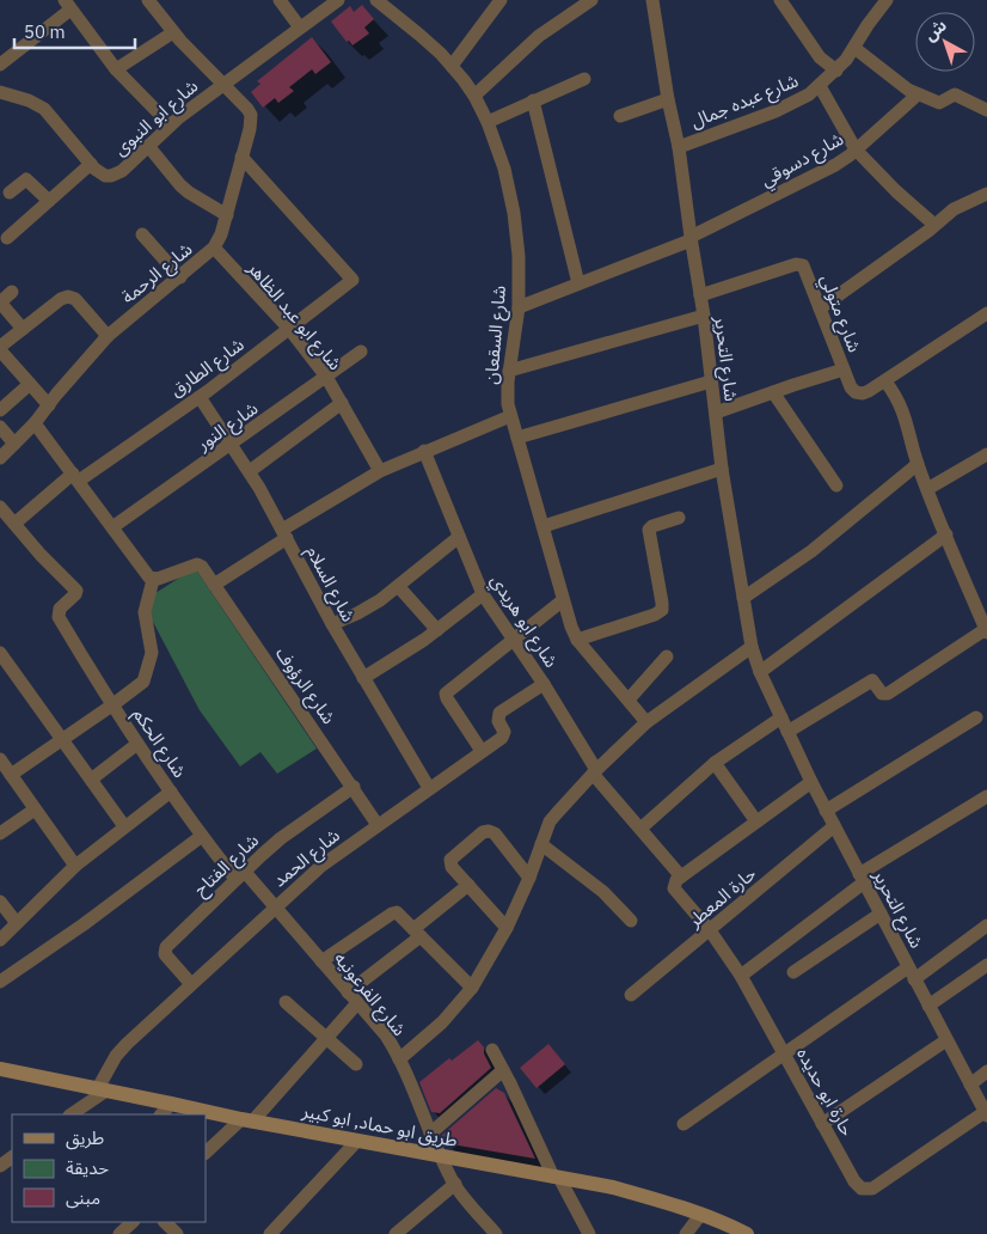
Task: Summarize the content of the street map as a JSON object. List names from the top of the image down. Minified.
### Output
{"streets":{"main road":["طريق ابو حماد, ابو كبير"],"street":["شارع عبده جمال","شارع ابو النبوى","شارع دسوقي","شارع الرحمة","شارع متولي","شارع ابو عبد الظاهر","شارع السقعان","شارع التحرير","شارع الطارق","شارع النور","شارع السلام","شارع ابو هريدي","شارع الرؤوف","شارع الحكم","شارع الحمد","شارع الفتاح","حارة المعطر","شارع الفرعونيه","حارة ابو حديده"]},"crossings":[["شارع عبده جمال","شارع التحرير"],["شارع ابو النبوى","شارع الرحمة"],["شارع دسوقي","شارع السقعان"],["شارع دسوقي","شارع التحرير"],["شارع الرحمة","شارع ابو عبد الظاهر"],["شارع الرحمة","شارع الطارق"],["شارع متولي","شارع التحرير"],["شارع ابو عبد الظاهر","شارع الطارق"],["شارع ابو عبد الظاهر","شارع النور"],["شارع التحرير","حارة المعطر"],["شارع التحرير","حارة ابو حديده"],["شارع الطارق","شارع السلام"],["شارع الطارق","شارع الحكم"],["شارع النور","شارع السلام"],["شارع السلام","شارع الحمد"],["شارع ابو هريدي","شارع الحمد"],["شارع ابو هريدي","حارة ابو حديده"],["شارع الرؤوف","شارع الحمد"],["شارع الرؤوف","شارع الفتاح"],["شارع الحكم","شارع الفتاح"],["شارع الحكم","شارع الفرعونيه"],["شارع الحمد","شارع الفتاح"],["شارع الحمد","شارع الفرعونيه"],["شارع الحمد","طريق ابو حماد, ابو كبير"],["شارع الفتاح","شارع الفرعونيه"],["حارة المعطر","حارة ابو حديده"],["شارع الفرعونيه","طريق ابو حماد, ابو كبير"]],"legend":["طريق","حديقة","مبنى"],"scale_bar":"50 m","north":"top left"}
